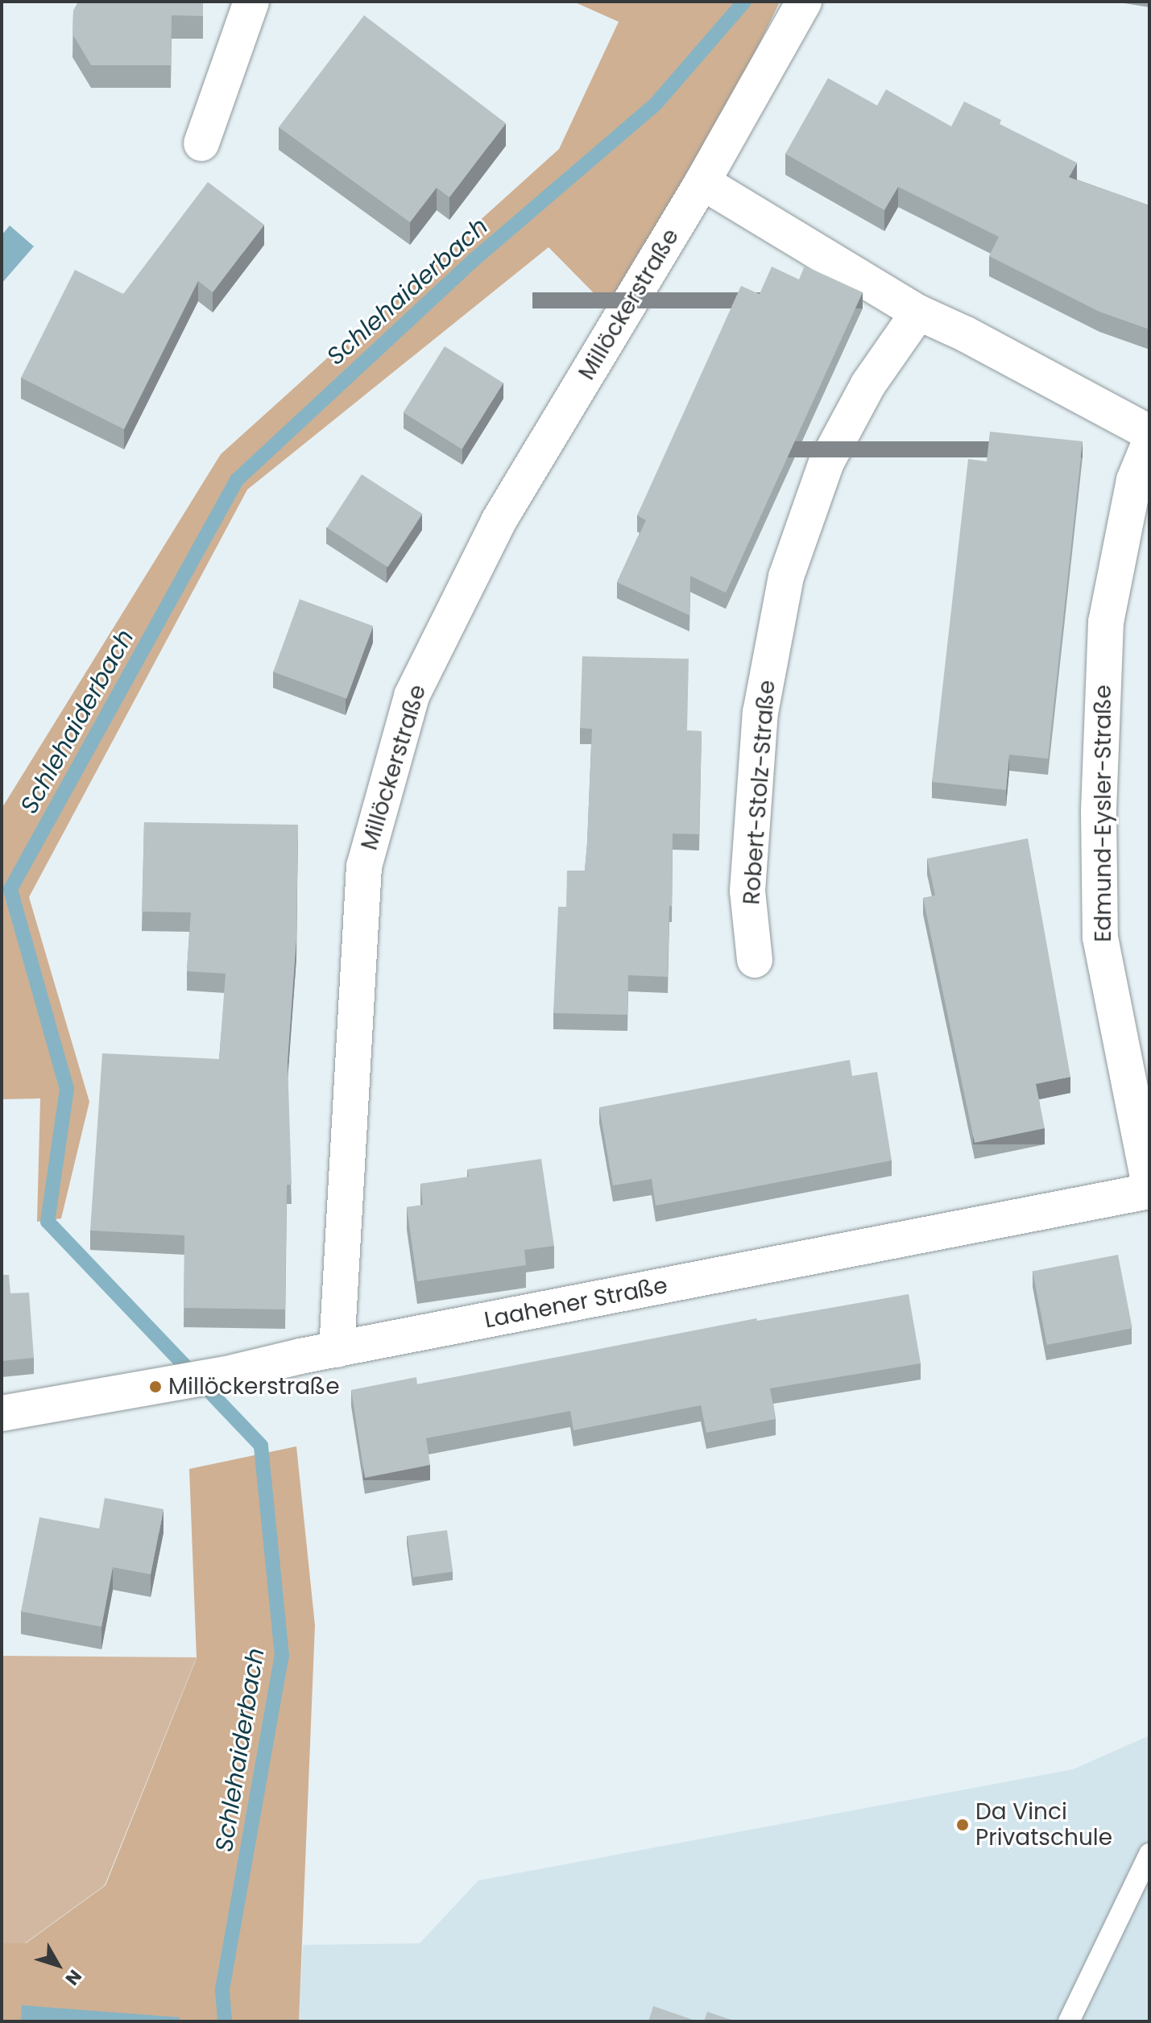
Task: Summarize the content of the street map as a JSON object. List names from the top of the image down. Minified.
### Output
{"streets":{"street":["Millöckerstraße","Robert-Stolz-Straße","Edmund-Eysler-Straße","Laahener Straße"]},"crossings":[["Millöckerstraße","Laahener Straße"]],"water":["Schlehaiderbach"],"places":["Millöckerstraße","Da Vinci Privatschule"],"north":"bottom right"}
